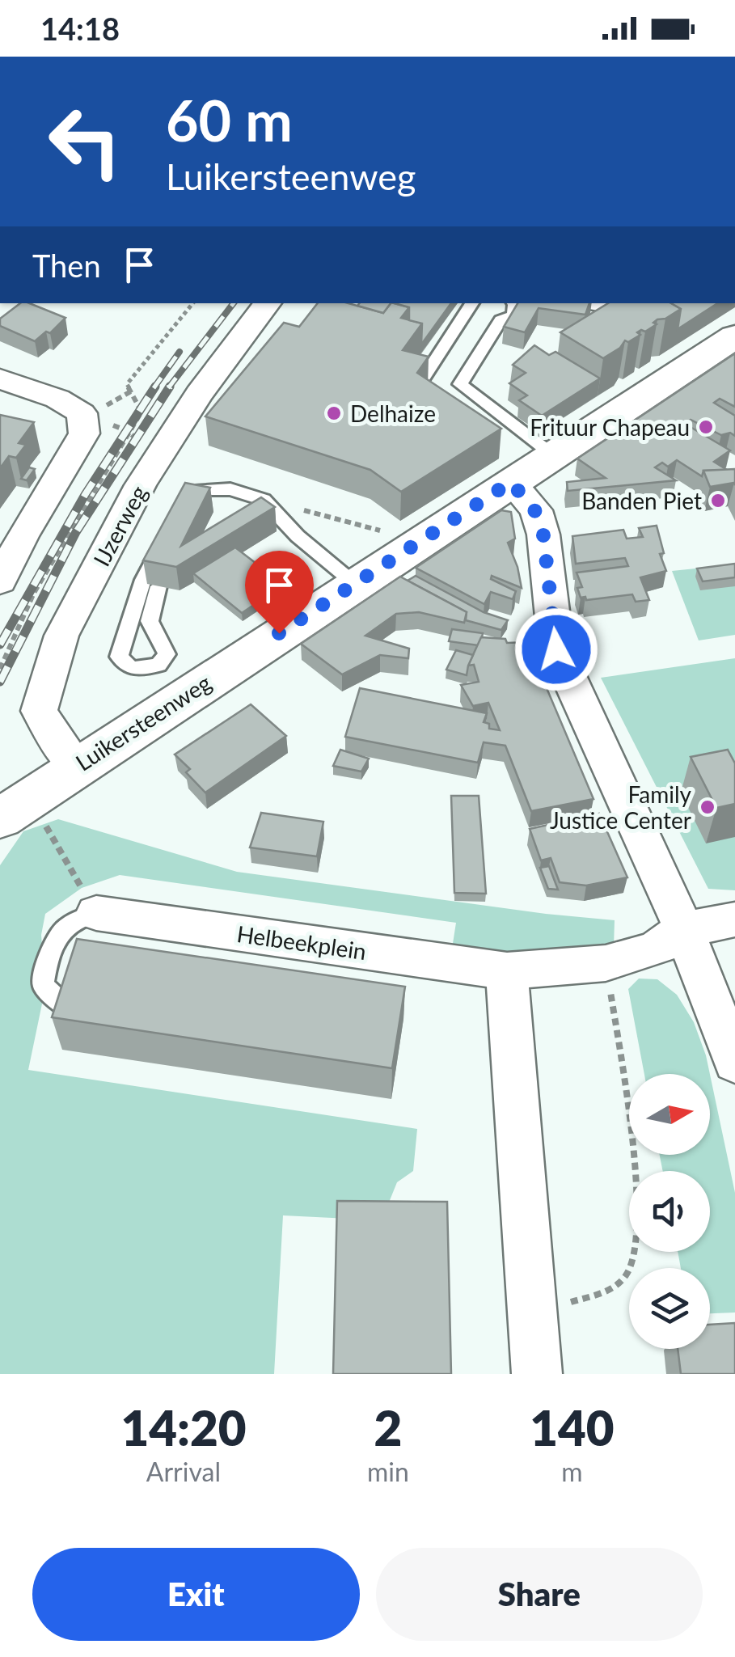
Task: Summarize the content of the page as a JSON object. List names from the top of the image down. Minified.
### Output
{"streets":{"main road":["Luikersteenweg"],"street":["IJzerweg","Helbeekplein"]},"crossings":[["IJzerweg","Luikersteenweg"]],"places":["Delhaize","Frituur Chapeau","Banden Piet","Family Justice Center"],"north":"right","page":{"status":"14:18","turn":["60 m","Luikersteenweg"],"then":"Then","eta":["14:20","Arrival","2","min","140","m"],"buttons":["Exit","Share"]}}
